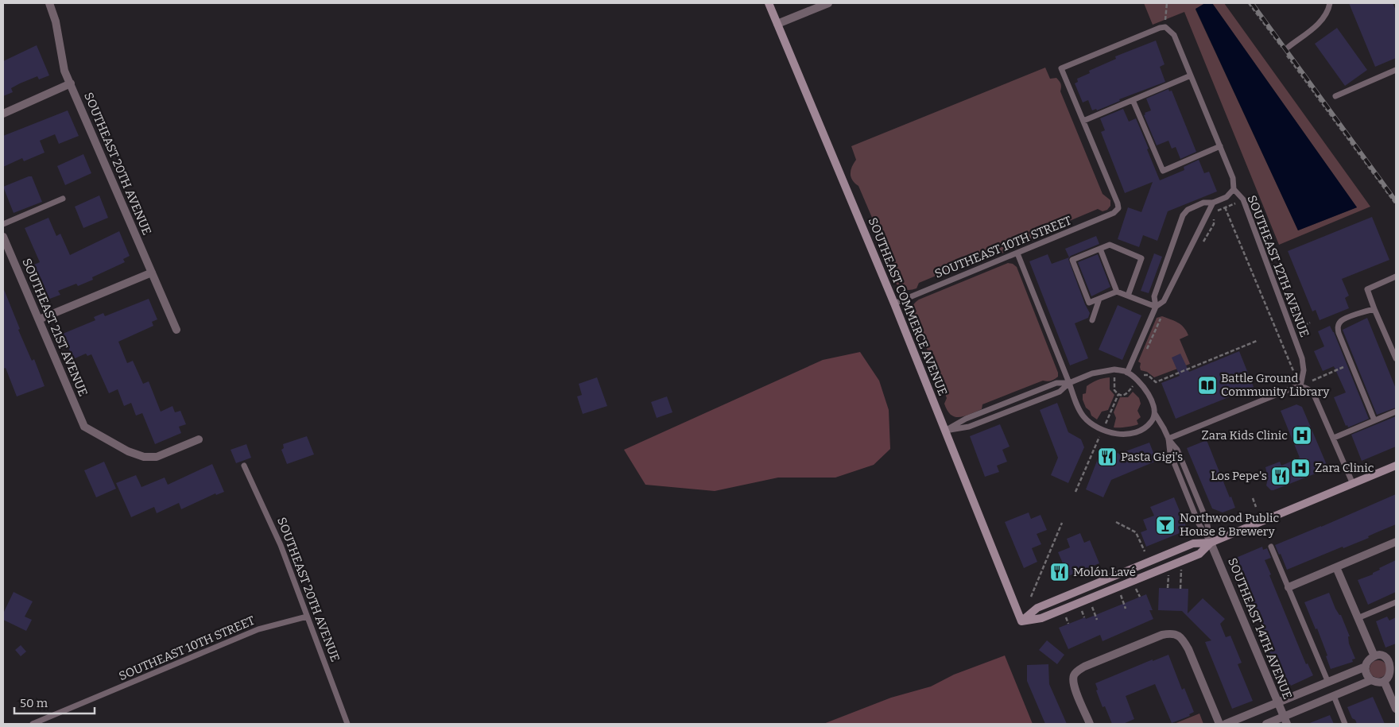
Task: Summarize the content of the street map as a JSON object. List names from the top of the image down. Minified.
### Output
{"streets":{"street":["SOUTHEAST 20TH AVENUE","SOUTHEAST COMMERCE AVENUE","SOUTHEAST 21ST AVENUE","SOUTHEAST 14TH AVENUE"],"lane":["SOUTHEAST 10TH STREET","SOUTHEAST 12TH AVENUE"]},"crossings":[["SOUTHEAST 20TH AVENUE","SOUTHEAST 10TH STREET"],["SOUTHEAST 10TH STREET","SOUTHEAST COMMERCE AVENUE"]],"places":{"library":["Battle Ground Community Library"],"hospital":["Zara Kids Clinic","Zara Clinic"],"restaurant":["Pasta Gigi's","Los Pepe's","Molón Lavé"],"bar":["Northwood Public House & Brewery"]},"scale_bar":"50 m"}
